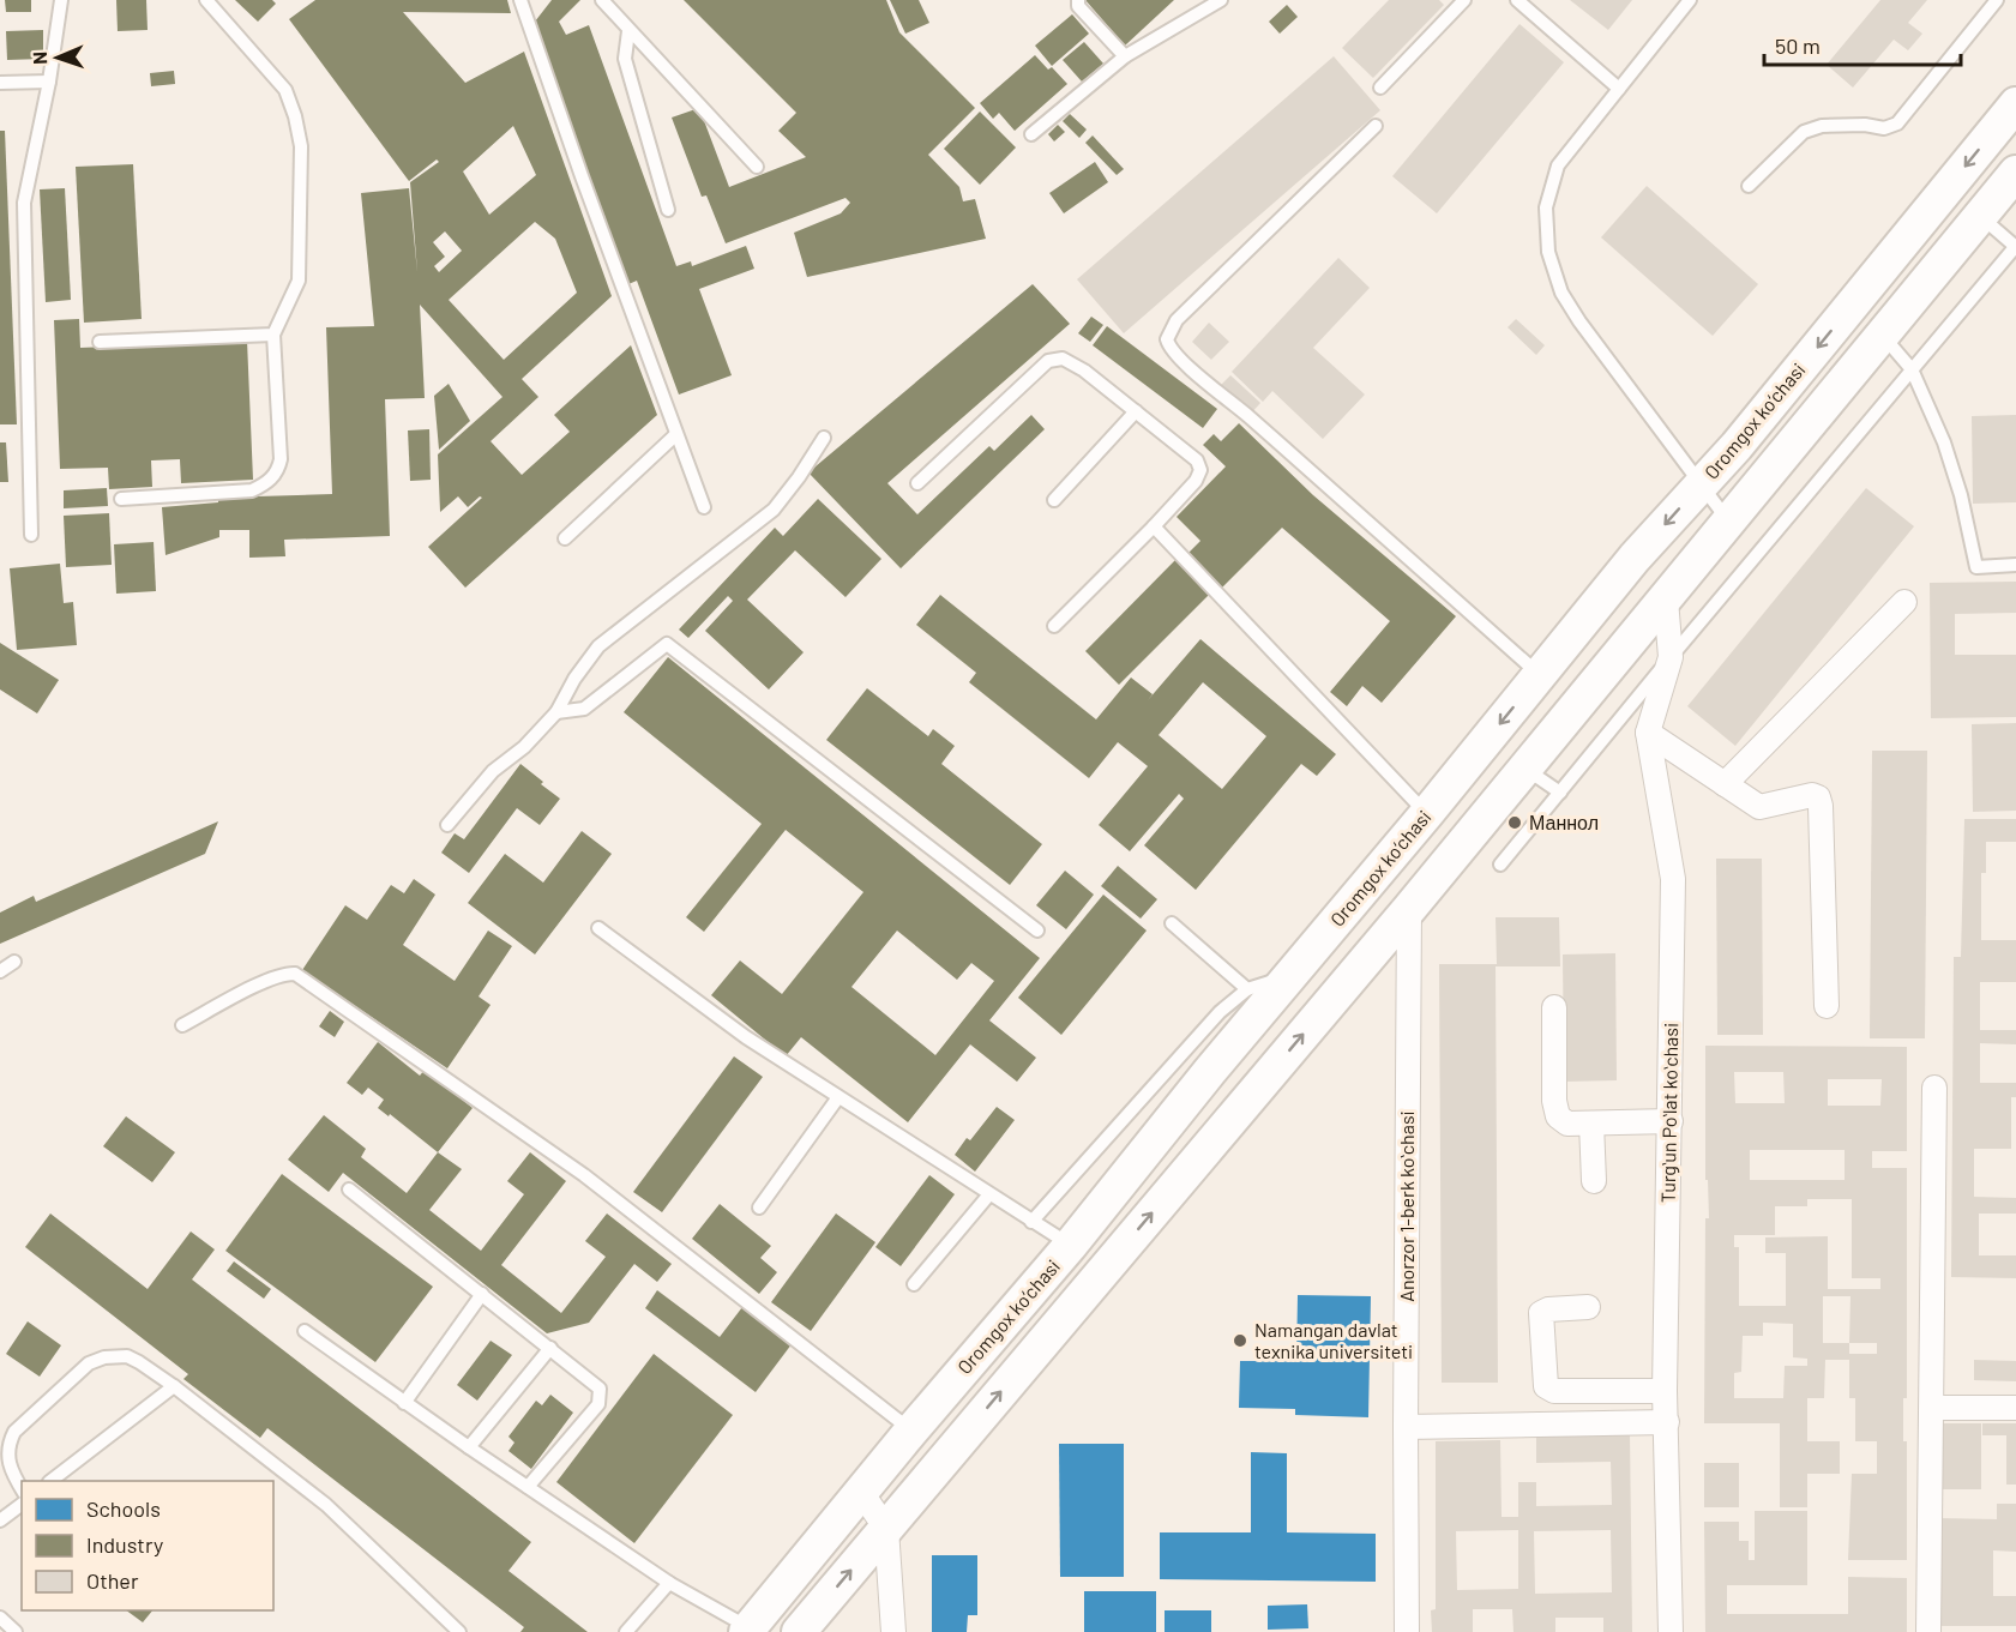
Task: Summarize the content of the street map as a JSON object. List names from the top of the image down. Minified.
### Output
{"streets":{"main road":["Oromgox ko‘chasi"],"street":["Turgʻun Poʻlat koʻchasi","Anorzor 1-berk koʻchasi"]},"places":["Маннол","Namangan davlat texnika universiteti"],"legend":["Schools","Industry","Other"],"scale_bar":"50 m","north":"left"}
